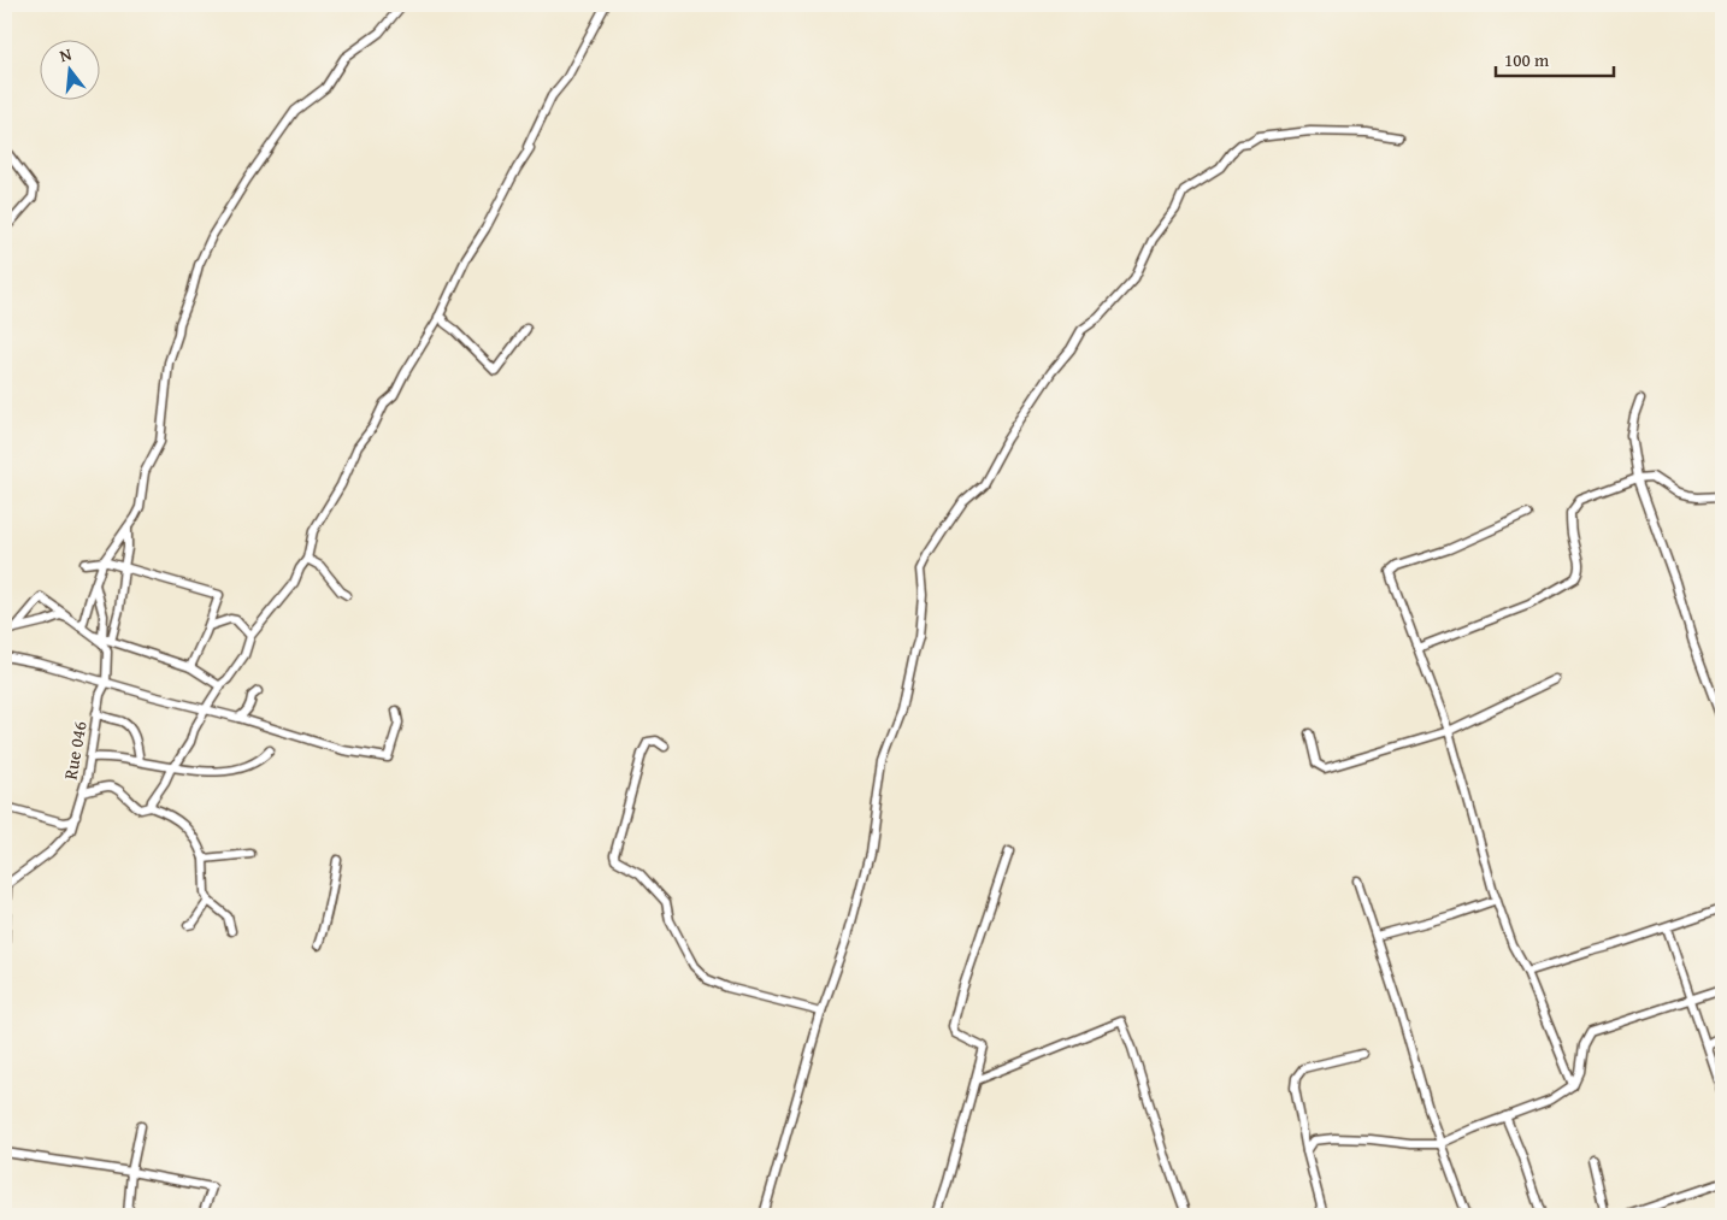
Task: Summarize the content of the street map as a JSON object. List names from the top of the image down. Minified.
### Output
{"streets":{"street":["Rue 046"]},"scale_bar":"100 m","north":"top"}
